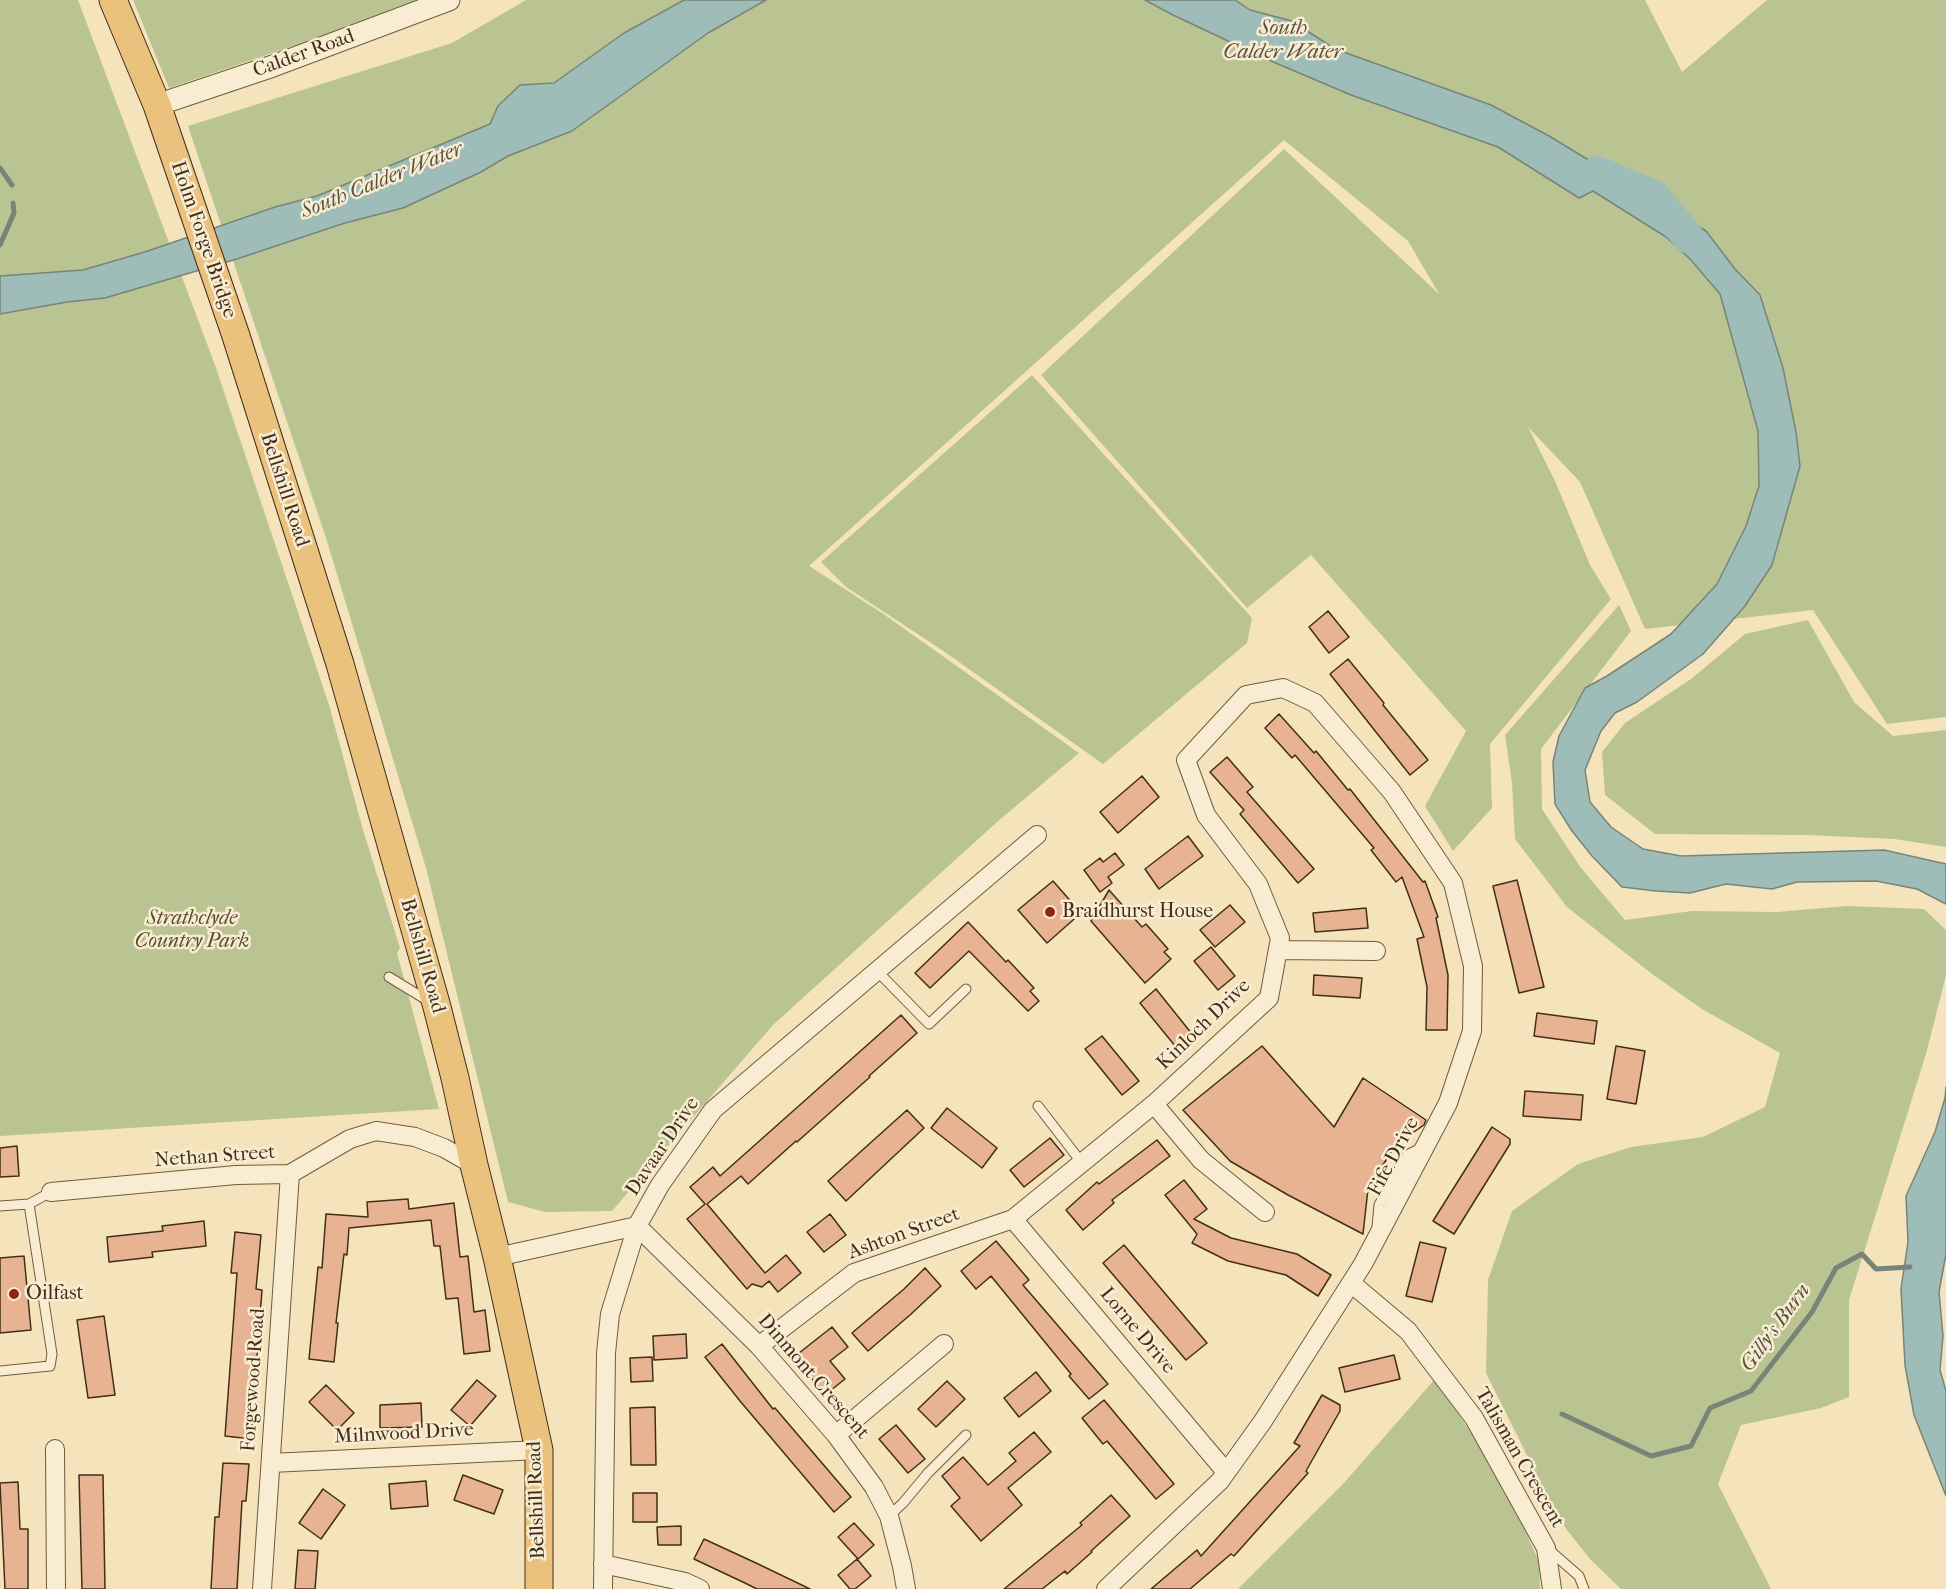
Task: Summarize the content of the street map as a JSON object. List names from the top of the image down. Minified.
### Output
{"streets":{"main road":["Holm Forge Bridge","Bellshill Road"],"street":["Calder Road","Kinloch Drive","Davaar Drive","Nethan Street","Fife Drive","Ashton Street","Lorne Drive","Dinmont Crescent","Forgewood Road","Milnwood Drive","Talisman Crescent"]},"crossings":[["Calder Road","Holm Forge Bridge"],["Holm Forge Bridge","Bellshill Road"],["Bellshill Road","Nethan Street"],["Bellshill Road","Milnwood Drive"],["Kinloch Drive","Fife Drive"],["Kinloch Drive","Ashton Street"],["Kinloch Drive","Lorne Drive"],["Davaar Drive","Dinmont Crescent"],["Nethan Street","Forgewood Road"],["Fife Drive","Lorne Drive"],["Fife Drive","Talisman Crescent"],["Ashton Street","Lorne Drive"],["Ashton Street","Dinmont Crescent"],["Forgewood Road","Milnwood Drive"]],"water":["South Calder Water","Gilly's Burn"],"parks":["Strathclyde Country Park"],"places":["Braidhurst House","Oilfast"]}
